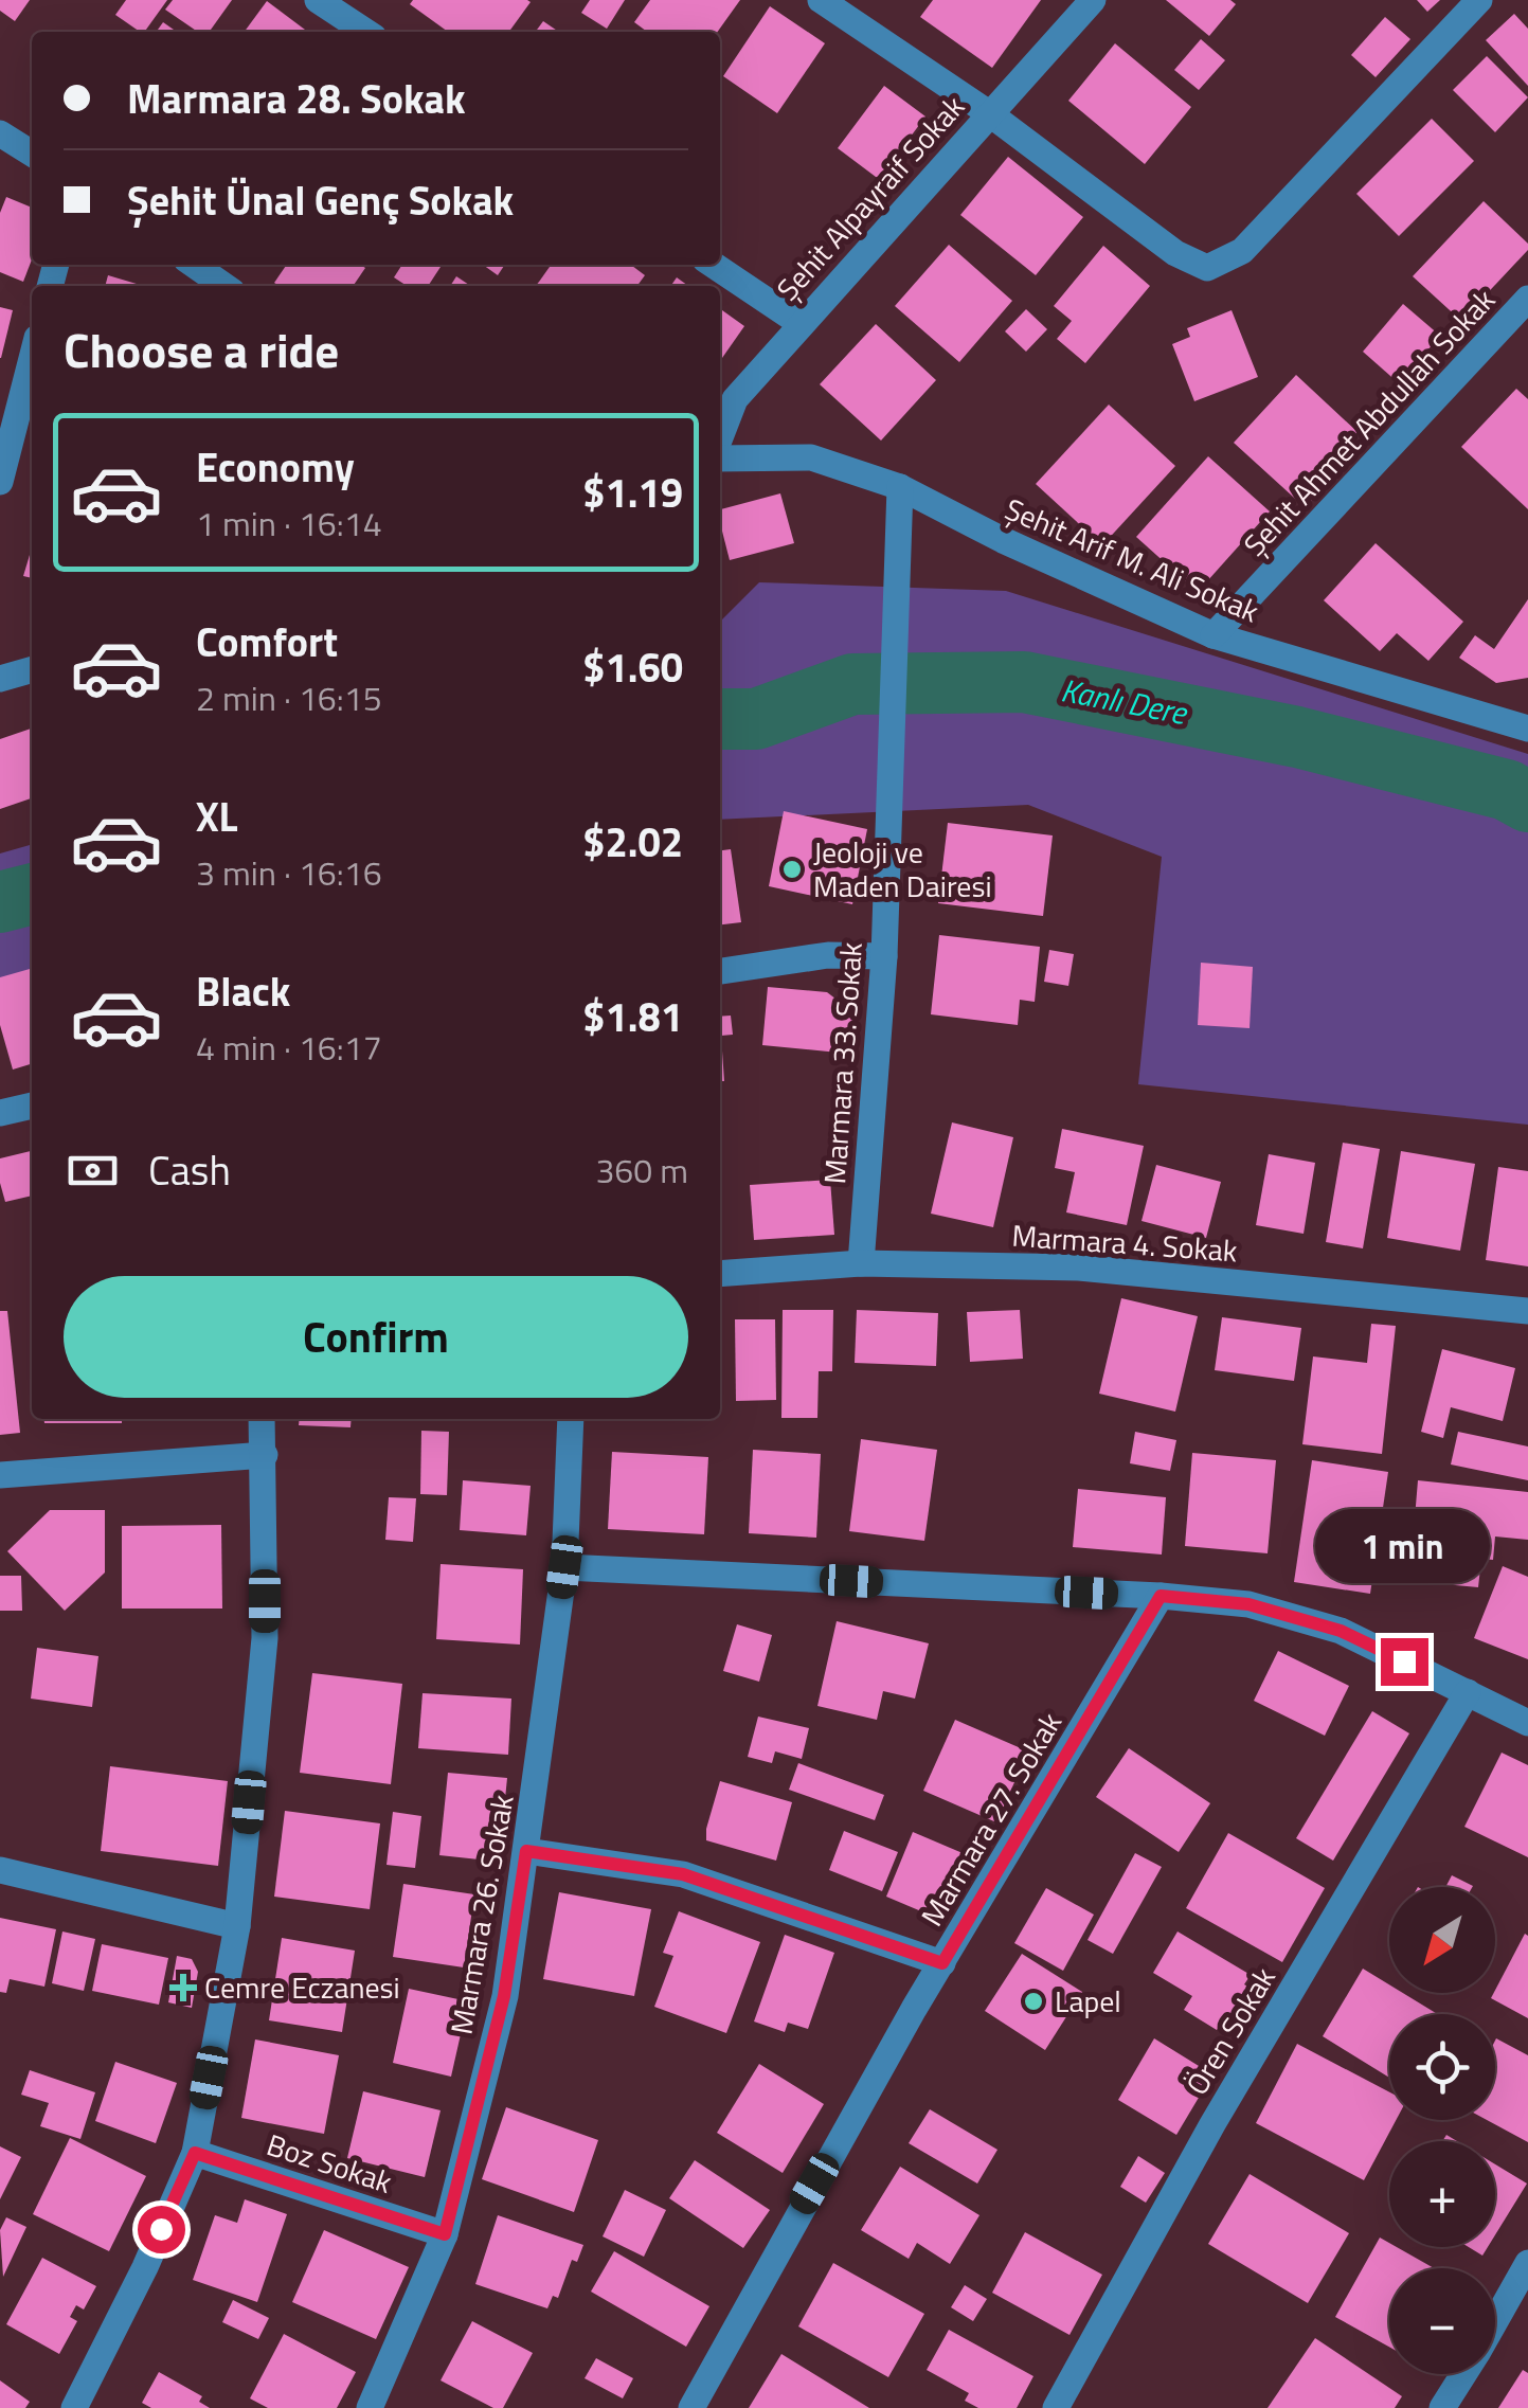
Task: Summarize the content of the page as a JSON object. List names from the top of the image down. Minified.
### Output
{"streets":{"street":["Şehit Alpayraif Sokak","Şehit Ahmet Abdullah Sokak","Şehit Arif M. Ali Sokak","Marmara 33. Sokak","Marmara 4. Sokak","Marmara 27. Sokak","Marmara 26. Sokak","Ören Sokak","Boz Sokak"]},"crossings":[["Şehit Ahmet Abdullah Sokak","Şehit Arif M. Ali Sokak"],["Şehit Arif M. Ali Sokak","Marmara 33. Sokak"],["Marmara 33. Sokak","Marmara 4. Sokak"],["Marmara 26. Sokak","Boz Sokak"]],"water":["Kanlı Dere"],"places":{"other":["Jeoloji ve Maden Dairesi","Lapel"],"health":["Cemre Eczanesi"]},"north":"bottom left","page":{"banner":["Marmara 28. Sokak","Şehit Ünal Genç Sokak"],"heading":"Choose a ride","list":[{"name":"Economy","note":"1 min · 16:14","value":"$1.19"},{"name":"Comfort","note":"2 min · 16:15","value":"$1.60"},{"name":"XL","note":"3 min · 16:16","value":"$2.02"},{"name":"Black","note":"4 min · 16:17","value":"$1.81"}],"pay":["Cash","360 m"],"buttons":"Confirm","bubble":"1 min","map_buttons":["+","−"]}}
